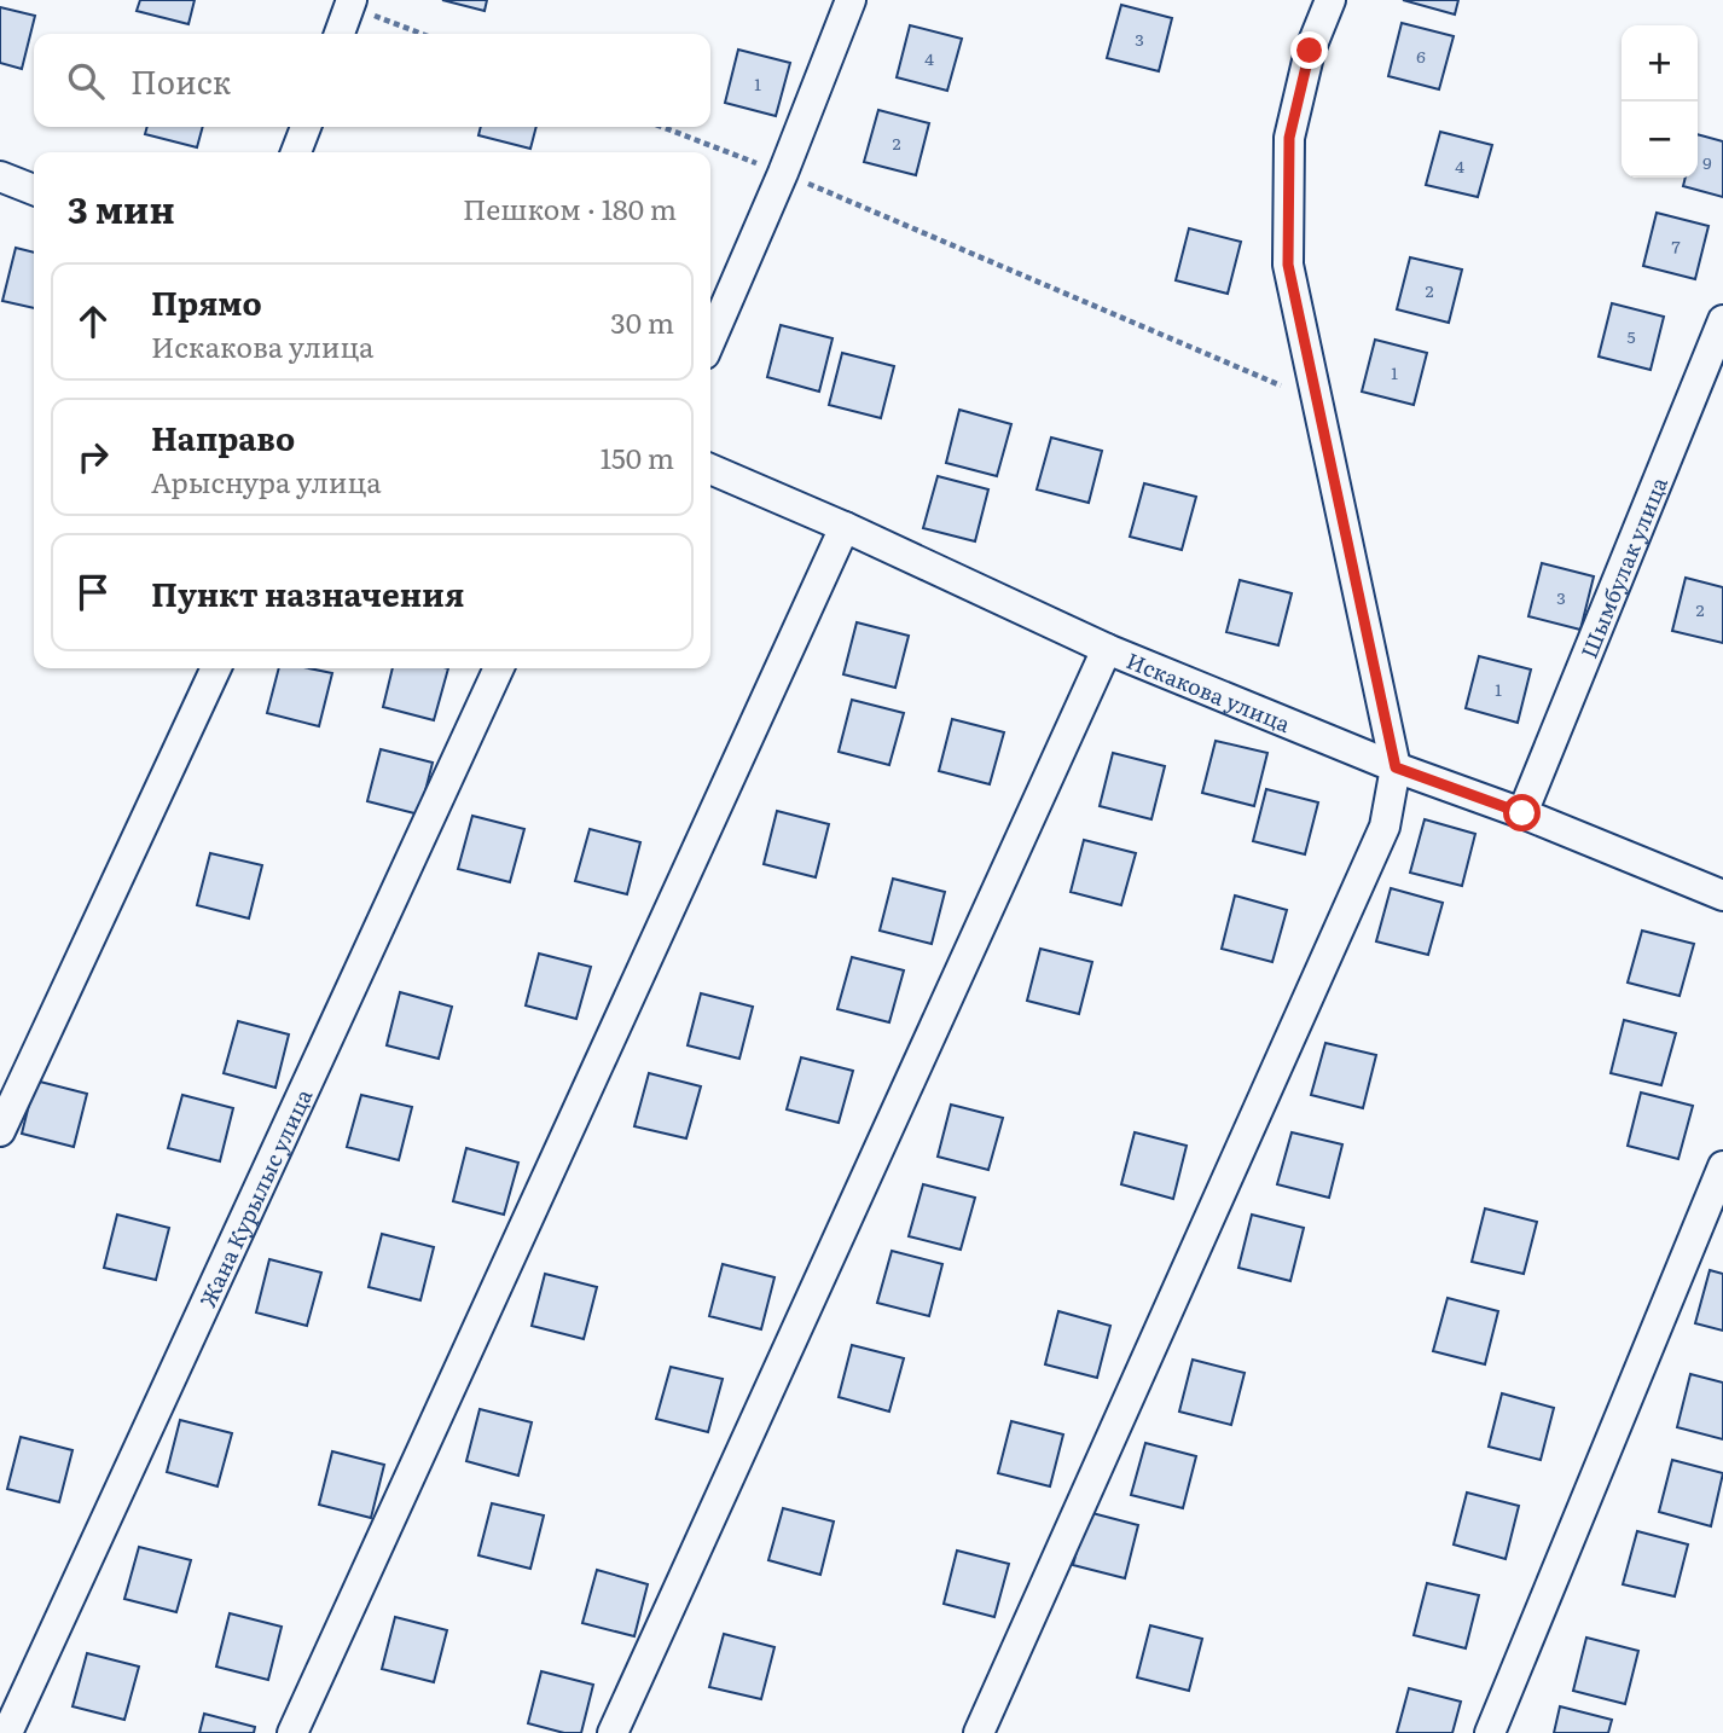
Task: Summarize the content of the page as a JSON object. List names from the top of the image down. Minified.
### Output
{"streets":{"street":["Шымбулак улица","Искакова улица","Жана Курылыс улица"]},"crossings":[["Шымбулак улица","Искакова улица"]],"house_numbers":["3","6","4","1","2","9","4","7","2","5","1","3","2","1"],"page":{"map_buttons":["+","−"],"search":"Поиск","heading":["3 мин","Пешком · 180 m"],"list":[["Прямо","Искакова улица","30 m"],["Направо","Арыснура улица","150 m"],"Пункт назначения"]}}
